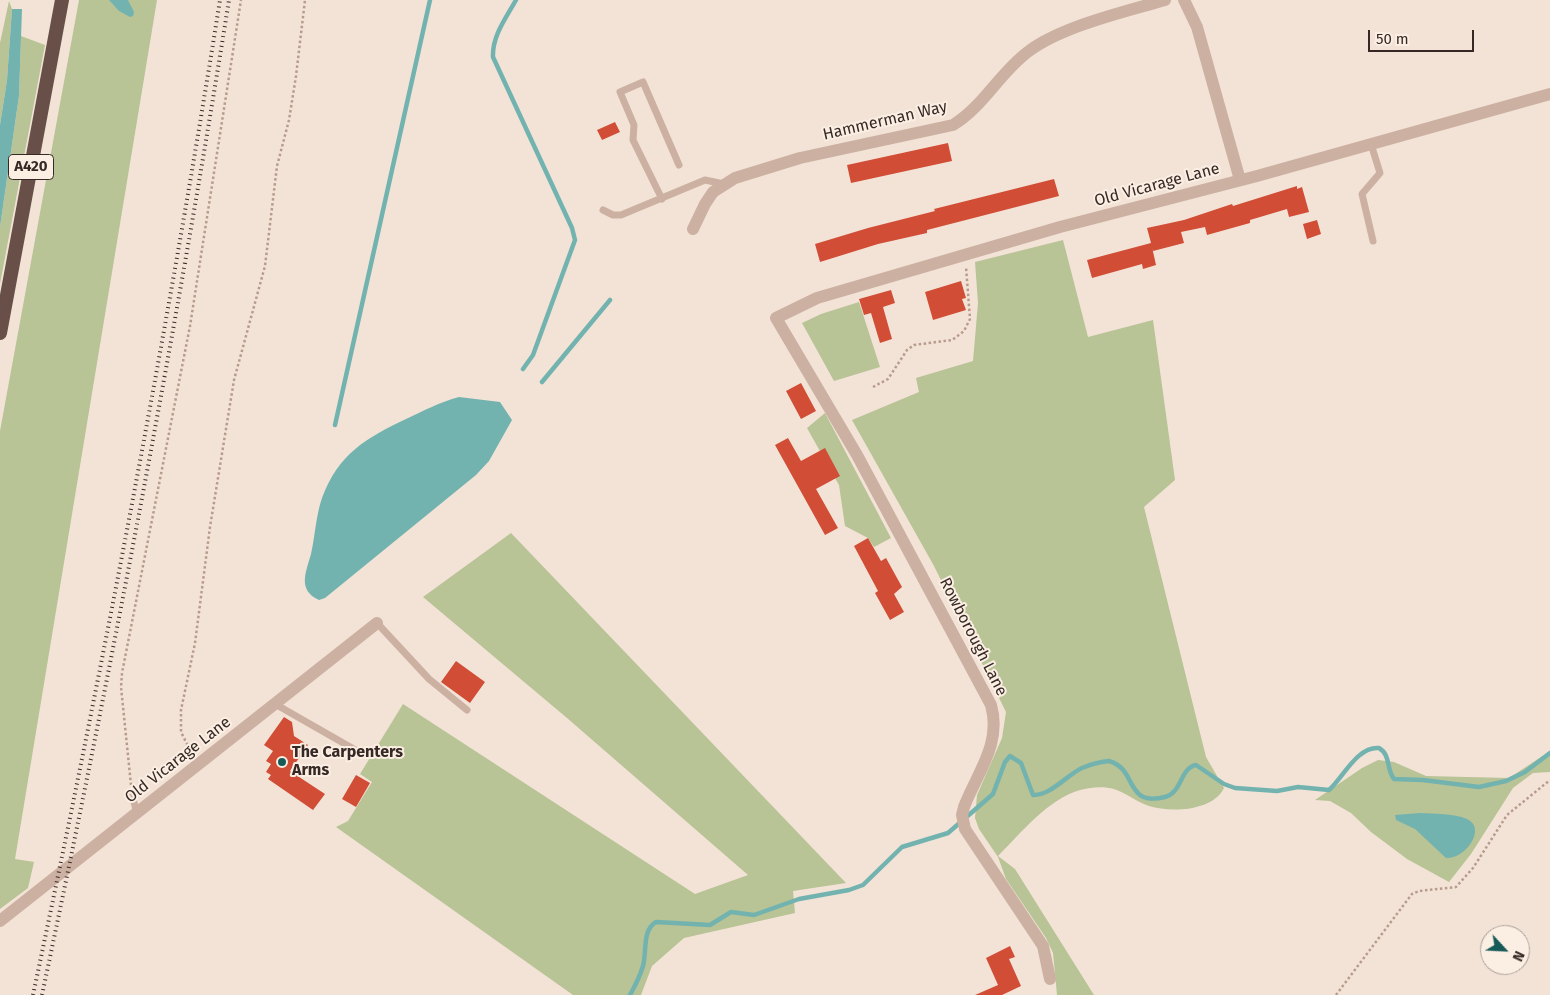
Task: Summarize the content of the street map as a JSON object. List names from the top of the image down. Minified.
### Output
{"streets":{"highway":["A420"],"street":["Hammerman Way","Old Vicarage Lane","Rowborough Lane"]},"crossings":[["Old Vicarage Lane","Rowborough Lane"]],"places":["The Carpenters Arms"],"scale_bar":"50 m","north":"bottom right"}
